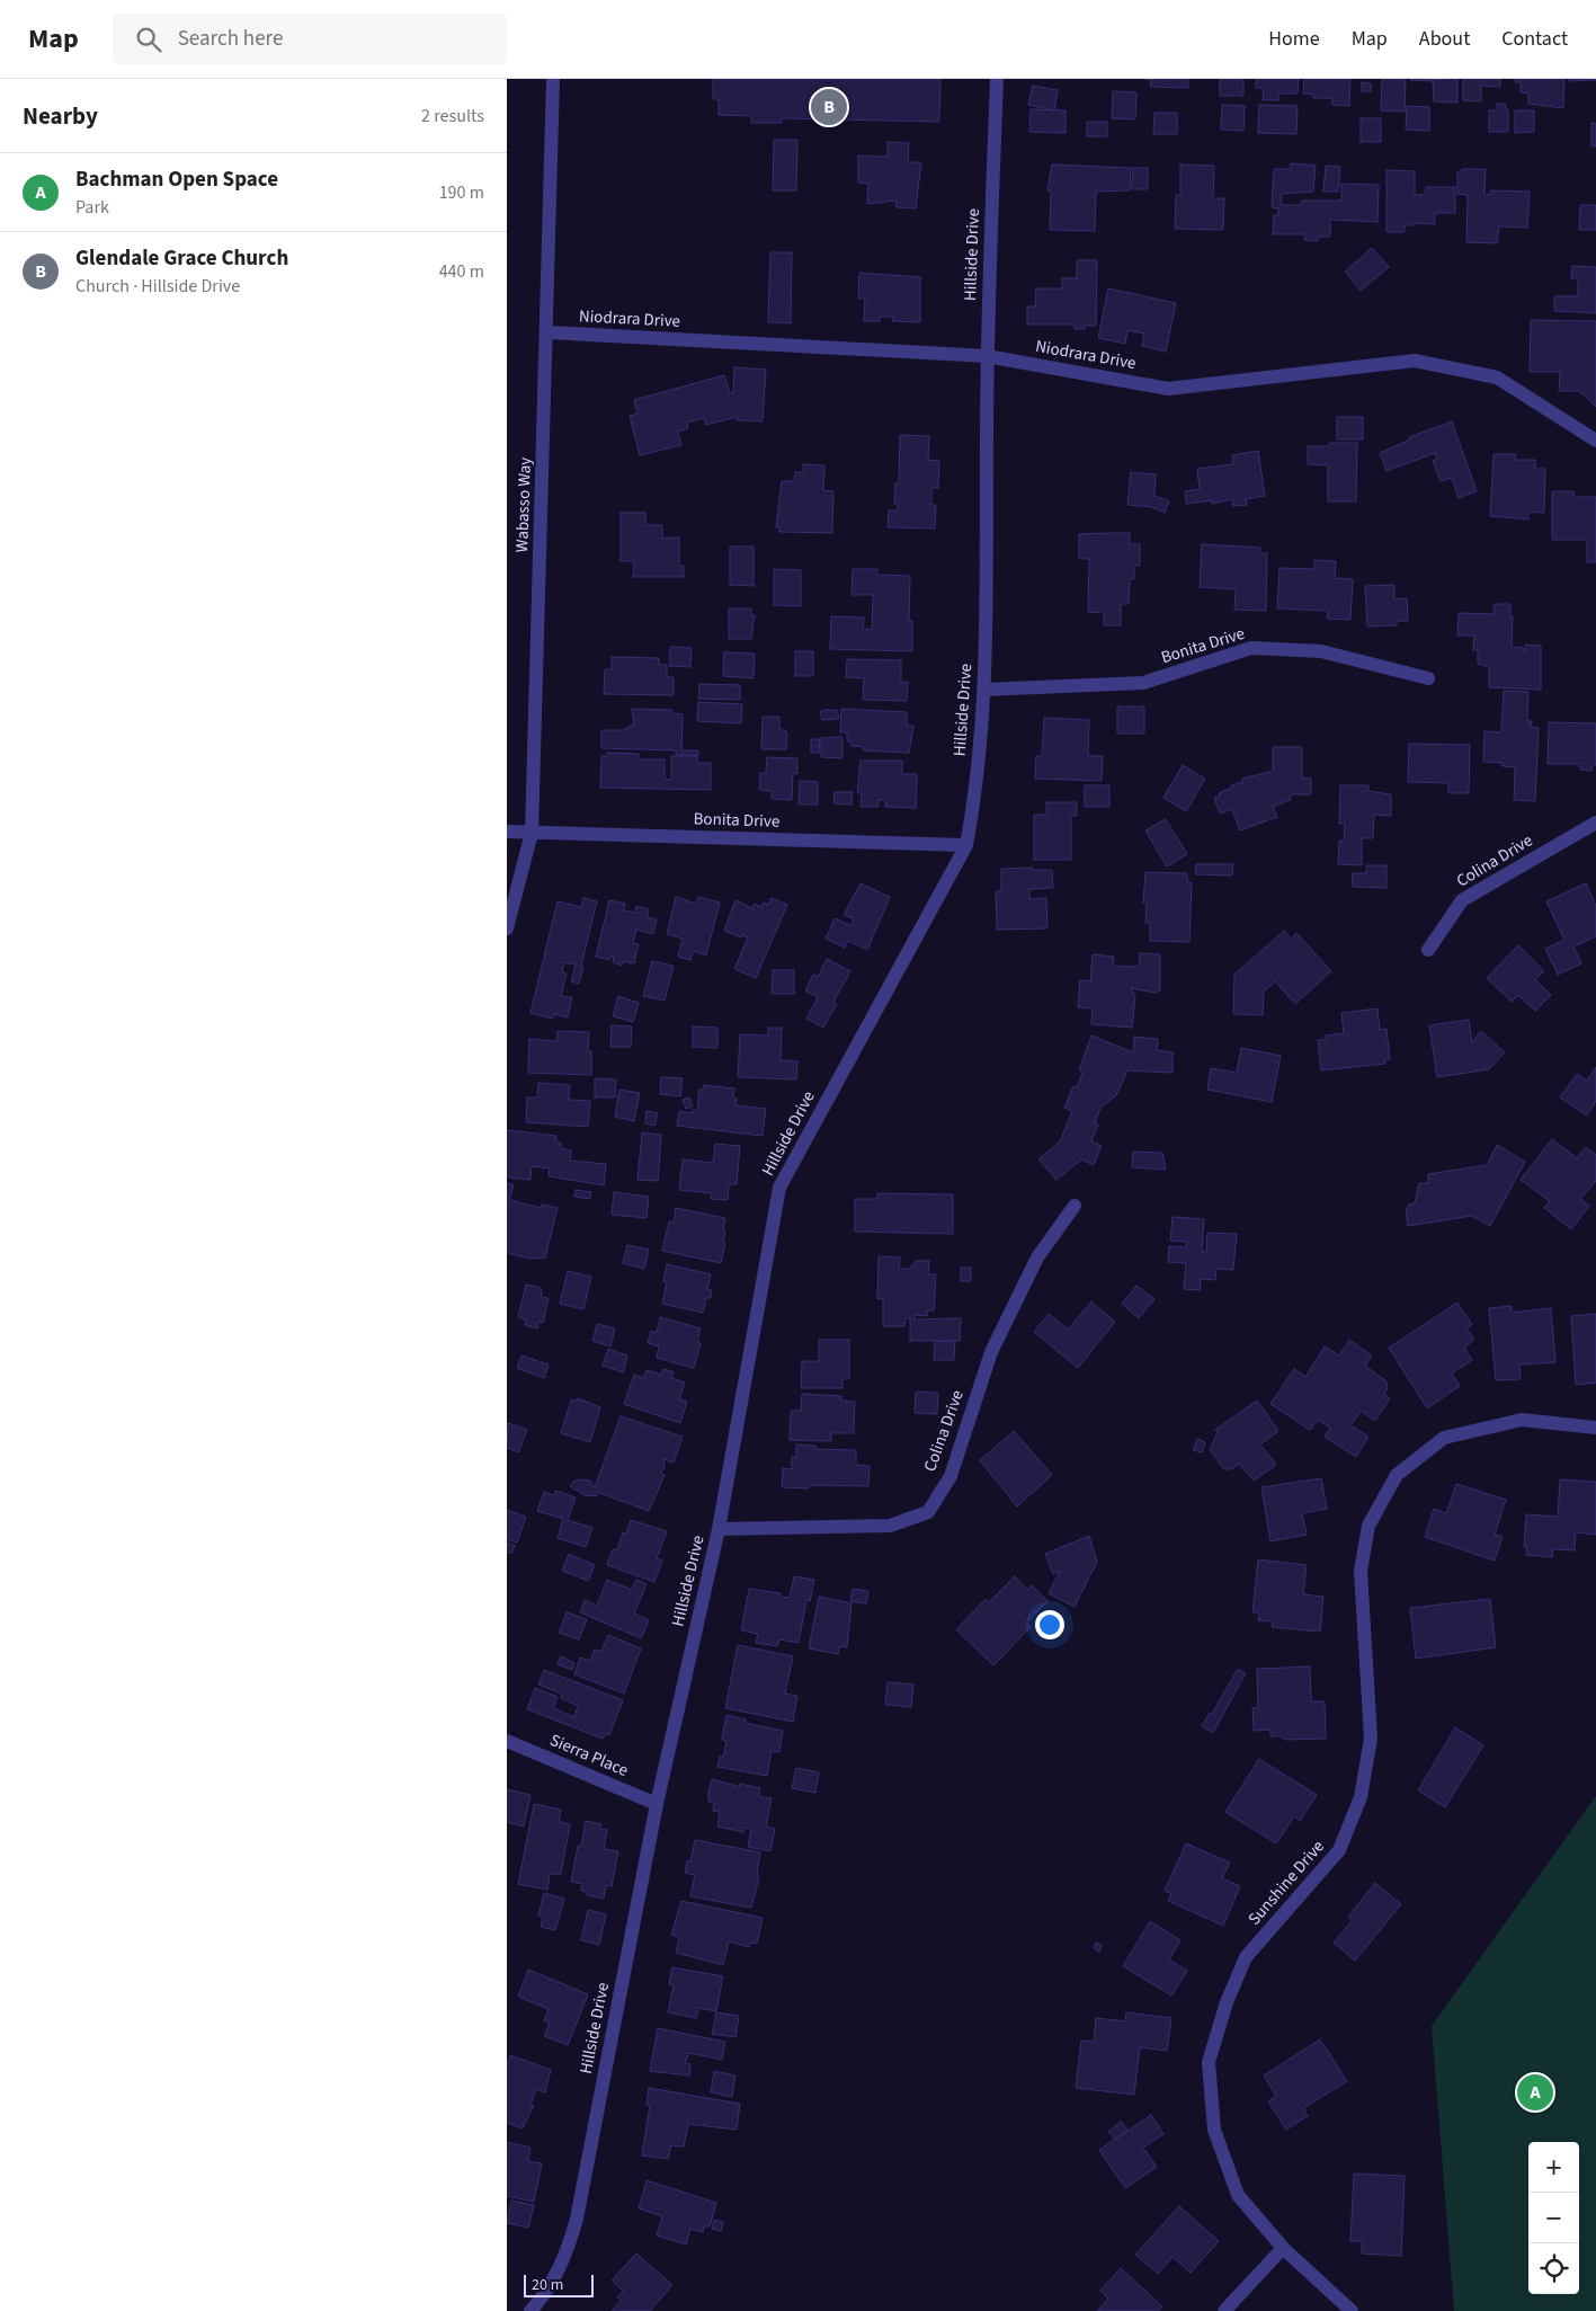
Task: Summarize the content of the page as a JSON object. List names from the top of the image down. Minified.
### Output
{"streets":{"street":["Hillside Drive","Niodrara Drive","Wabasso Way","Bonita Drive","Colina Drive","Sierra Place","Sunshine Drive"]},"crossings":[["Hillside Drive","Niodrara Drive"],["Hillside Drive","Bonita Drive"],["Hillside Drive","Colina Drive"],["Hillside Drive","Sierra Place"],["Niodrara Drive","Wabasso Way"],["Wabasso Way","Bonita Drive"]],"scale_bar":"20 m","page":{"header":"Map","search":"Search here","nav":["Home","Map","About","Contact"],"heading":["Nearby","2 results"],"pins":["B","A"],"list":[{"mark":"A","name":"Bachman Open Space","note":"Park","value":"190 m"},{"mark":"B","name":"Glendale Grace Church","note":"Church · Hillside Drive","value":"440 m"}],"map_buttons":["+","−"],"scale":"20 m"}}
